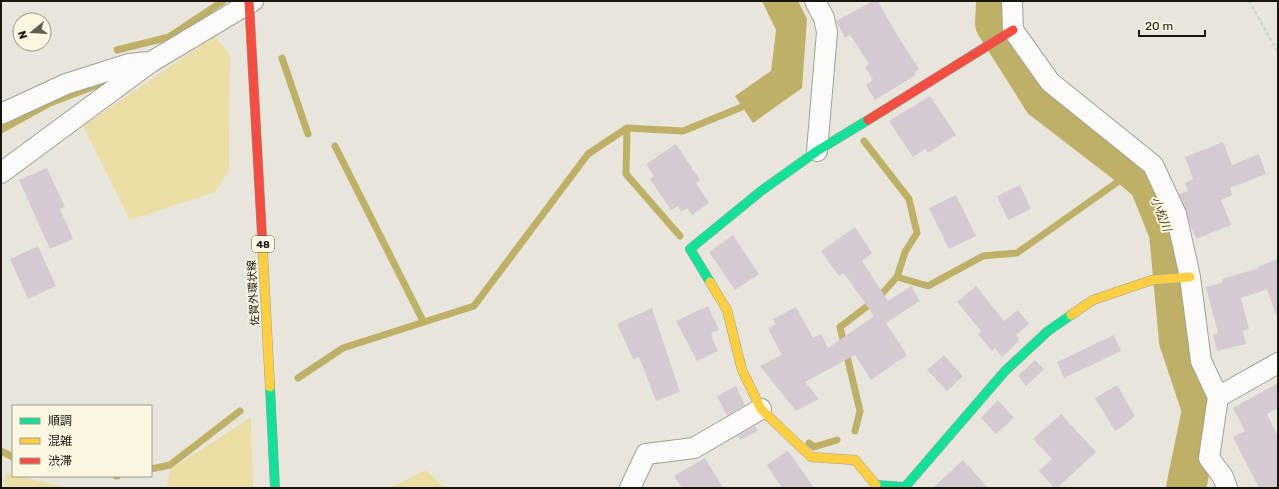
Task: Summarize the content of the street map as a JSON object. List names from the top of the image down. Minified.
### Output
{"streets":{"street":["48","佐賀外環状線"]},"water":["小松川"],"legend":["順調","混雑","渋滞"],"scale_bar":"20 m","north":"left"}
